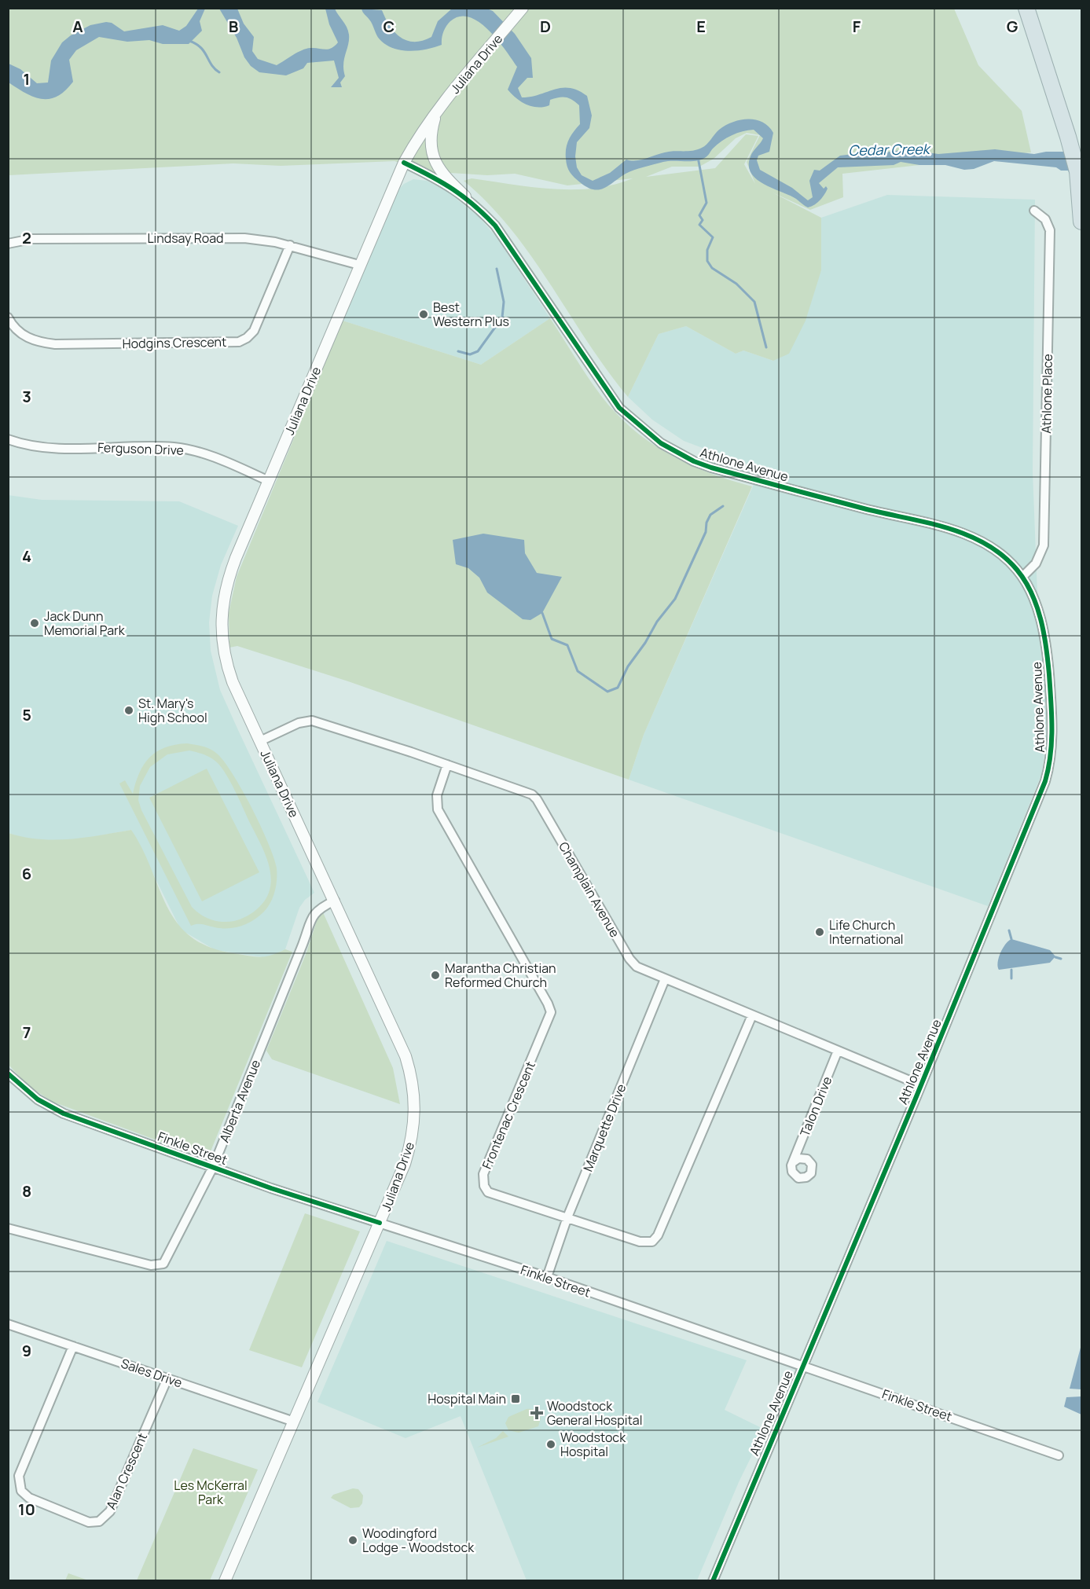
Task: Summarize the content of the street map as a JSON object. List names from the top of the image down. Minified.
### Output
{"streets":{"street":["Juliana Drive","Lindsay Road","Hodgins Crescent","Athlone Place","Ferguson Drive","Athlone Avenue","Champlain Avenue","Alberta Avenue","Talon Drive","Frontenac Crescent","Marquette Drive","Finkle Street","Sales Drive","Alan Crescent"]},"crossings":[["Juliana Drive","Lindsay Road"],["Juliana Drive","Ferguson Drive"],["Juliana Drive","Athlone Avenue"],["Juliana Drive","Champlain Avenue"],["Juliana Drive","Alberta Avenue"],["Juliana Drive","Finkle Street"],["Juliana Drive","Sales Drive"],["Lindsay Road","Hodgins Crescent"],["Athlone Place","Athlone Avenue"],["Athlone Avenue","Champlain Avenue"],["Athlone Avenue","Finkle Street"],["Champlain Avenue","Talon Drive"],["Champlain Avenue","Frontenac Crescent"],["Champlain Avenue","Marquette Drive"],["Alberta Avenue","Finkle Street"],["Frontenac Crescent","Marquette Drive"],["Marquette Drive","Finkle Street"],["Sales Drive","Alan Crescent"]],"water":["Cedar Creek"],"parks":["Les McKerral Park"],"places":{"other":["Best Western Plus","Jack Dunn Memorial Park","St. Mary's High School","Life Church International","Marantha Christian Reformed Church","Woodstock Hospital","Woodingford Lodge - Woodstock"],"transit":["Hospital Main"],"health":["Woodstock General Hospital"]},"grid":{"columns":["A","B","C","D","E","F","G"],"rows":["1","2","3","4","5","6","7","8","9","10"]}}
